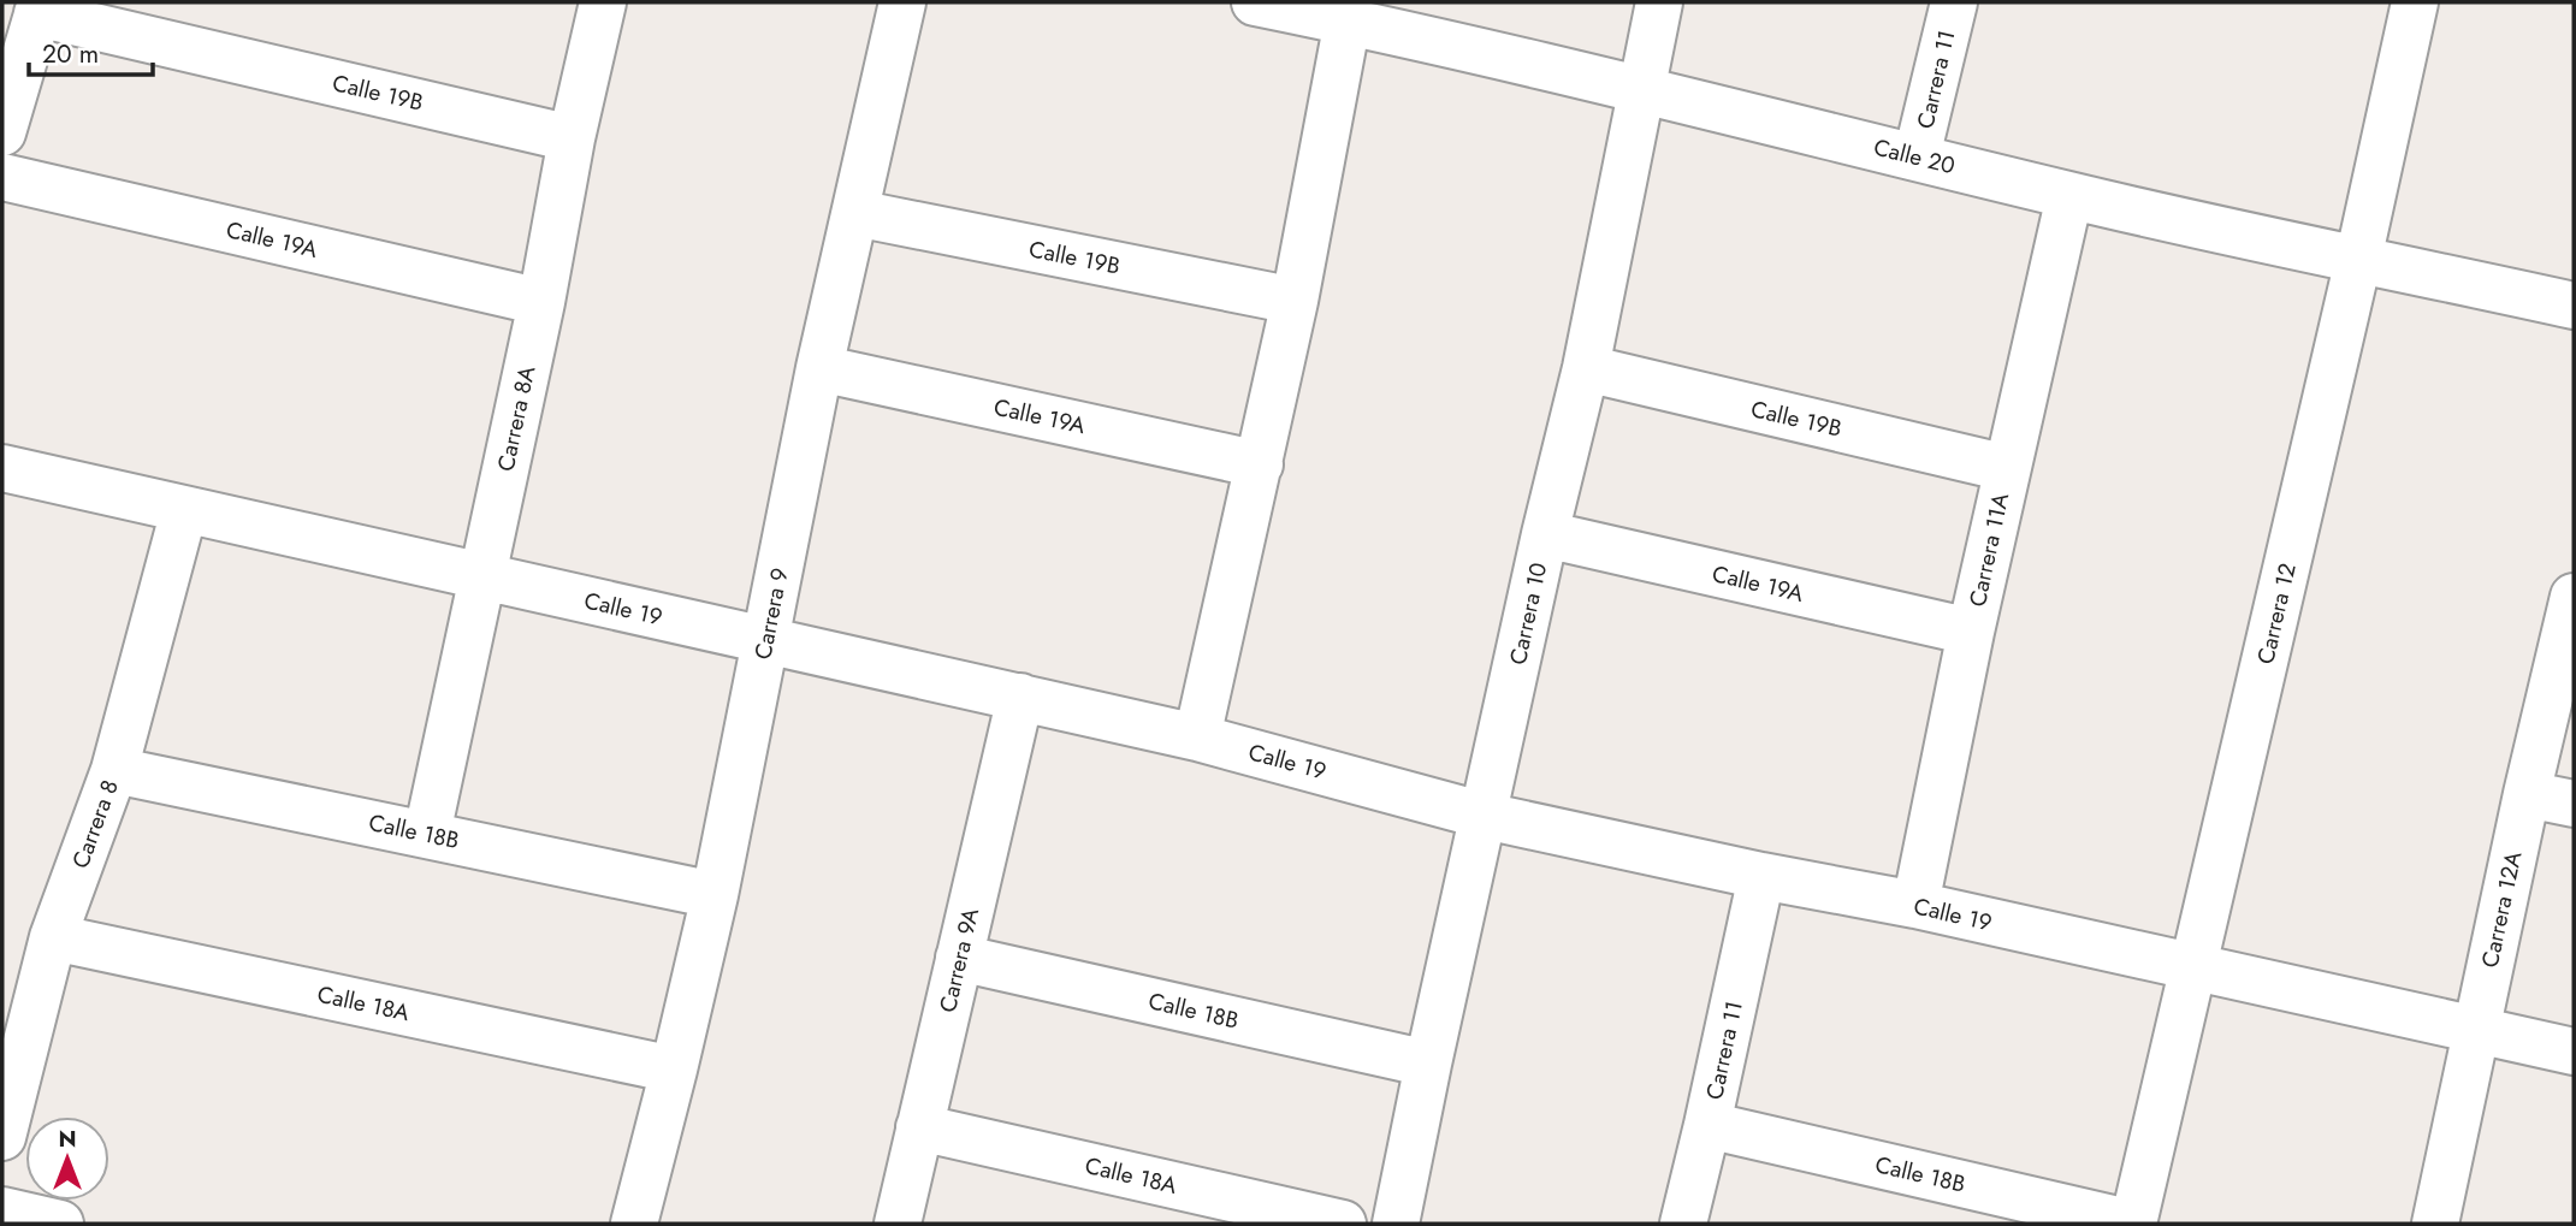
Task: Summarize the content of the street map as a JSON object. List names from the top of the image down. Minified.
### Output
{"streets":{"street":["Carrera 11","Calle 19B","Calle 20","Calle 19A","Carrera 8A","Carrera 11A","Calle 19","Carrera 9","Carrera 10","Carrera 12","Carrera 8","Calle 18B","Carrera 12A","Carrera 9A","Calle 18A"]},"crossings":[["Carrera 11","Calle 20"],["Carrera 11","Calle 19"],["Carrera 11","Calle 18B"],["Calle 19B","Carrera 8A"],["Calle 19B","Carrera 11A"],["Calle 19B","Carrera 9"],["Calle 19B","Carrera 10"],["Calle 20","Carrera 11A"],["Calle 20","Carrera 10"],["Calle 20","Carrera 12"],["Calle 19A","Carrera 8A"],["Calle 19A","Carrera 11A"],["Calle 19A","Carrera 9"],["Calle 19A","Carrera 10"],["Carrera 8A","Calle 19"],["Carrera 8A","Calle 18B"],["Carrera 11A","Calle 19"],["Calle 19","Carrera 9"],["Calle 19","Carrera 10"],["Calle 19","Carrera 12"],["Calle 19","Carrera 8"],["Calle 19","Carrera 12A"],["Calle 19","Carrera 9A"],["Carrera 9","Calle 18B"],["Carrera 9","Calle 18A"],["Carrera 10","Calle 18B"],["Carrera 12","Calle 18B"],["Carrera 8","Calle 18B"],["Carrera 8","Calle 18A"],["Calle 18B","Carrera 9A"],["Carrera 9A","Calle 18A"]],"scale_bar":"20 m","north":"top"}
